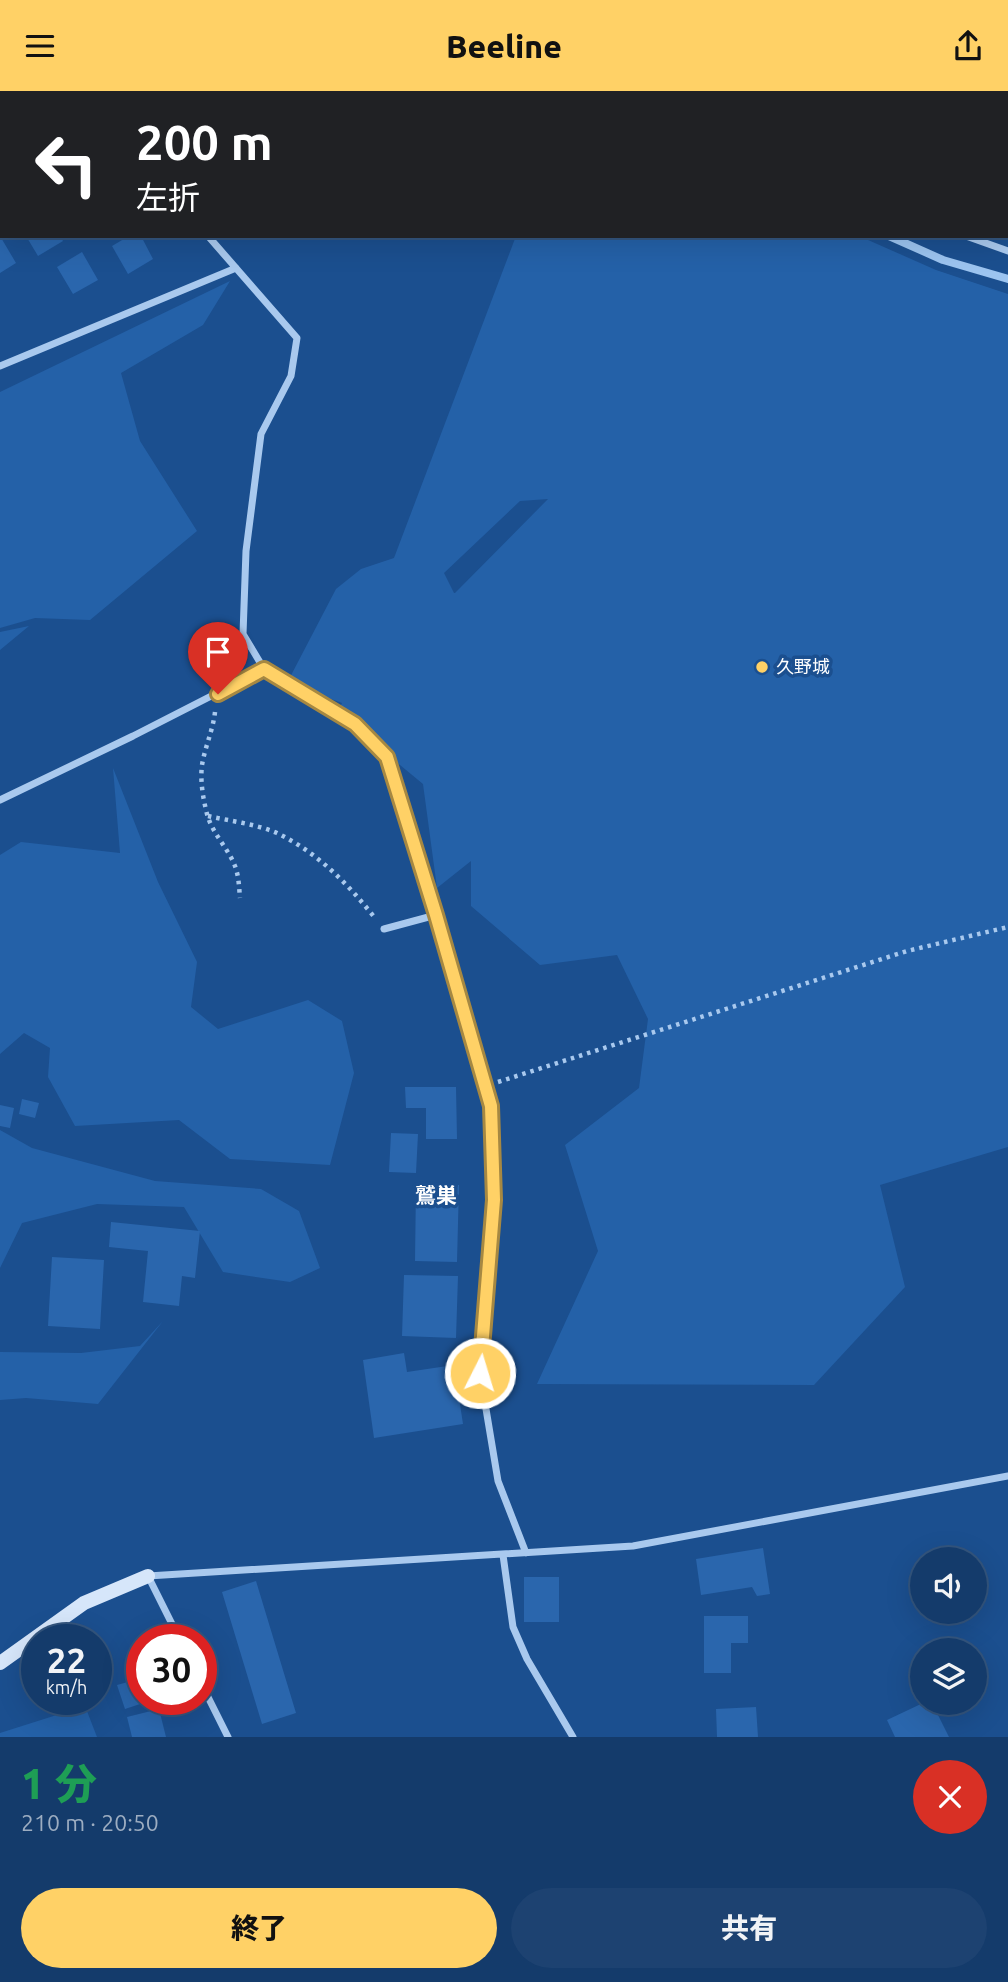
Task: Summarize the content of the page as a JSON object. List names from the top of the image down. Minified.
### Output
{"districts":["鷲巣"],"places":["久野城"],"page":{"header":"Beeline","turn":["200 m","左折"],"speed":"22 km/h","limit":"30","heading":["1 分","210 m · 20:50"],"buttons":["終了","共有"]}}
